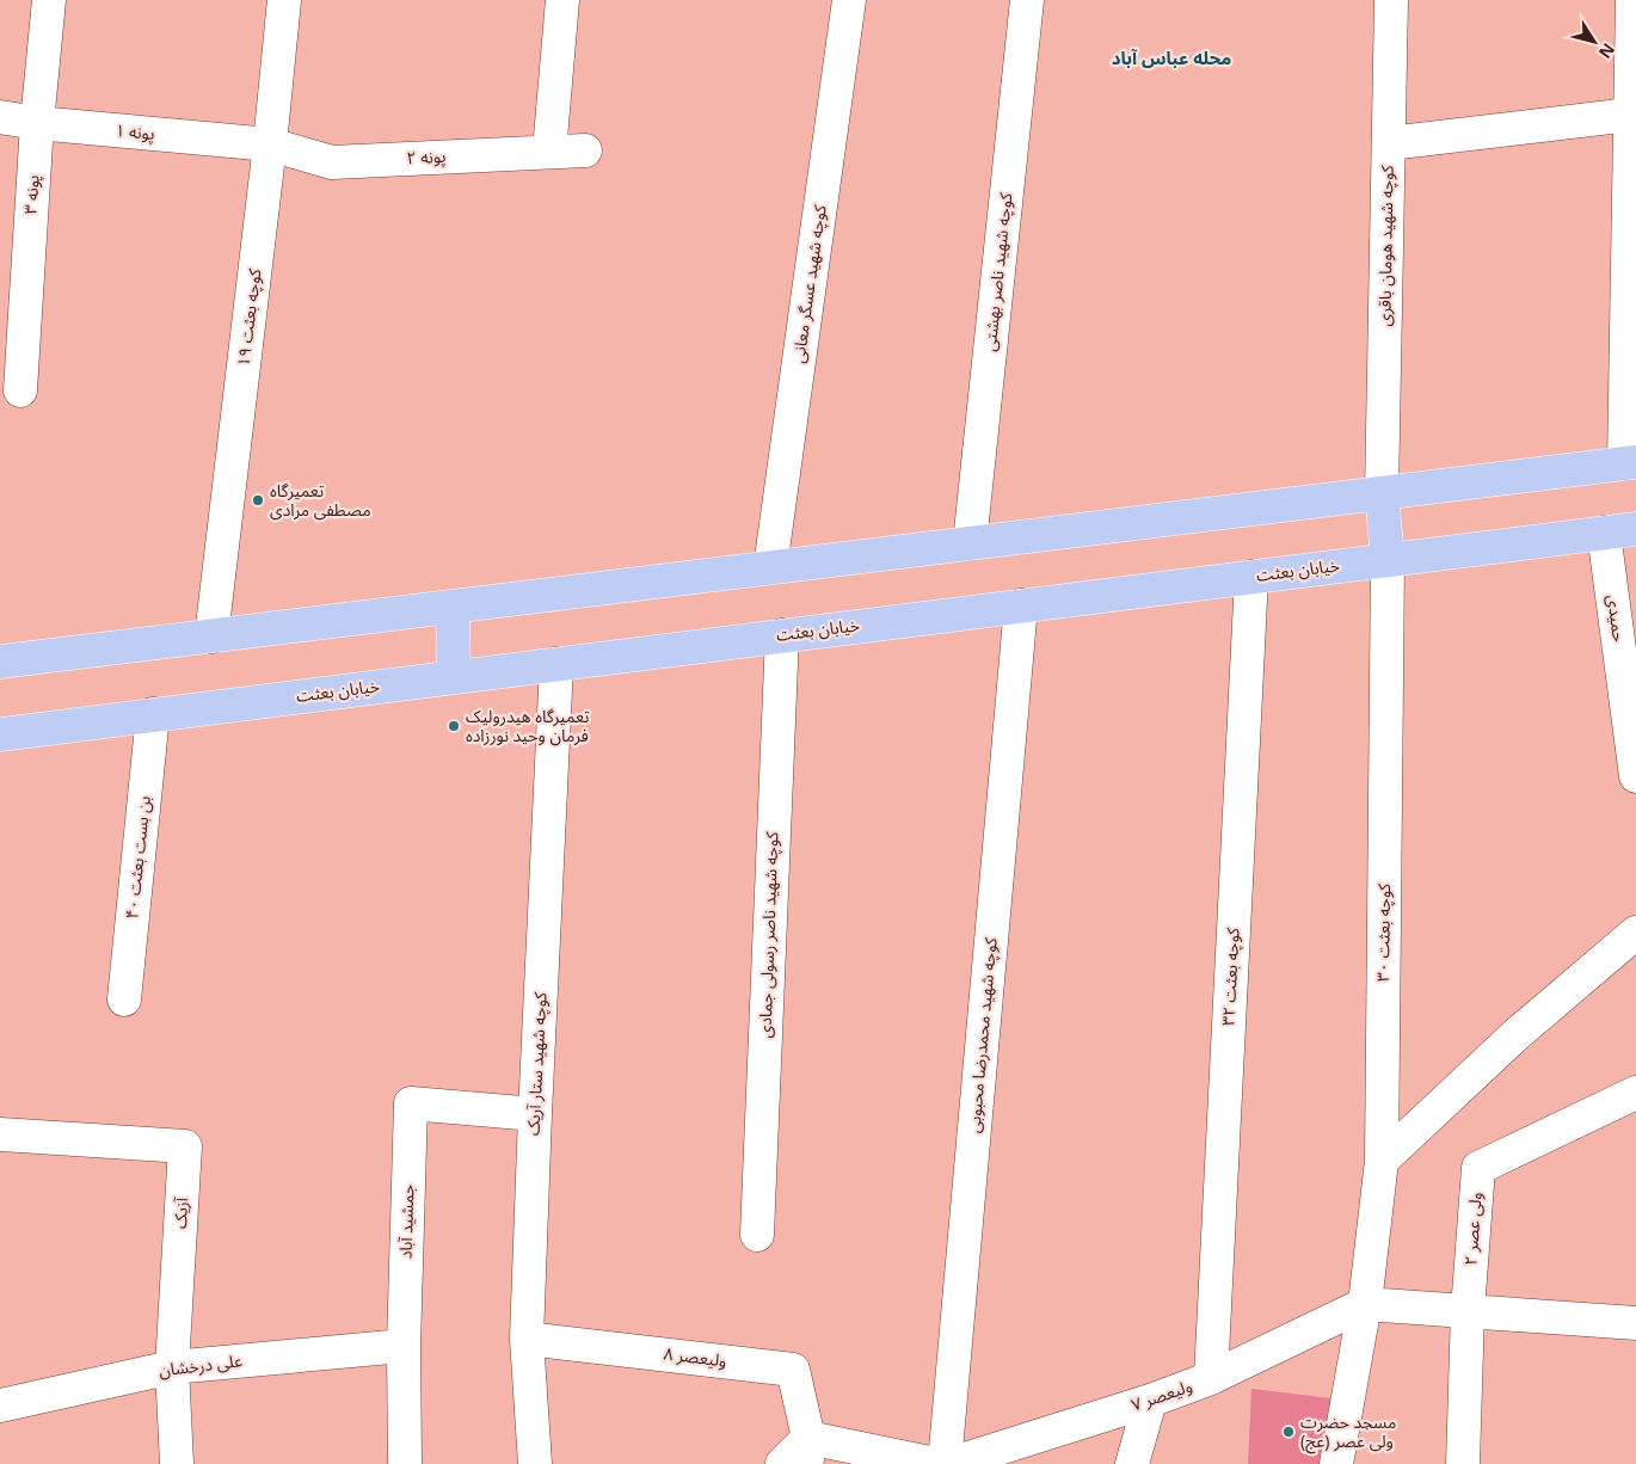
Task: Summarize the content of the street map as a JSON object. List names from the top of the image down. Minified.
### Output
{"streets":{"main road":["خیابان بعثت"],"street":["پونه ۱","پونه ۲","پونه ۳","کوچه شهید هومان باقری","کوچه شهید ناصر بهشتی","کوچه شهید عسگر معانی","کوچه بعثت ۱۹","حمیدی","بن بست بعثت ۴۰","کوچه بعثت ۳۰","کوچه شهید ناصر رسولی جمادی","کوچه بعثت ۳۲","کوچه شهید محمدرضا محبوبی","کوچه شهید ستار آریک","آزیک","جمشید آباد","ولی عصر ۲","ولیعصر ۸","علی درخشان","ولیعصر ۷"]},"crossings":[["پونه ۱","پونه ۲"],["پونه ۱","پونه ۳"],["پونه ۱","کوچه بعثت ۱۹"],["پونه ۲","کوچه بعثت ۱۹"],["خیابان بعثت","حمیدی"],["خیابان بعثت","بن بست بعثت ۴۰"],["خیابان بعثت","کوچه بعثت ۳۰"],["خیابان بعثت","کوچه شهید ناصر رسولی جمادی"],["خیابان بعثت","کوچه بعثت ۳۲"],["خیابان بعثت","کوچه شهید محمدرضا محبوبی"],["خیابان بعثت","کوچه شهید ستار آریک"],["کوچه بعثت ۳۰","ولیعصر ۷"],["کوچه بعثت ۳۲","ولیعصر ۷"],["کوچه شهید ستار آریک","جمشید آباد"],["کوچه شهید ستار آریک","ولیعصر ۸"],["آزیک","علی درخشان"],["جمشید آباد","علی درخشان"]],"districts":["محله عباس آباد"],"places":["تعمیرگاه مصطفی مرادی","تعمیرگاه هیدرولیک فرمان وحید نورزاده","مسجد حضرت ولی عصر (عج)"],"north":"bottom right"}
